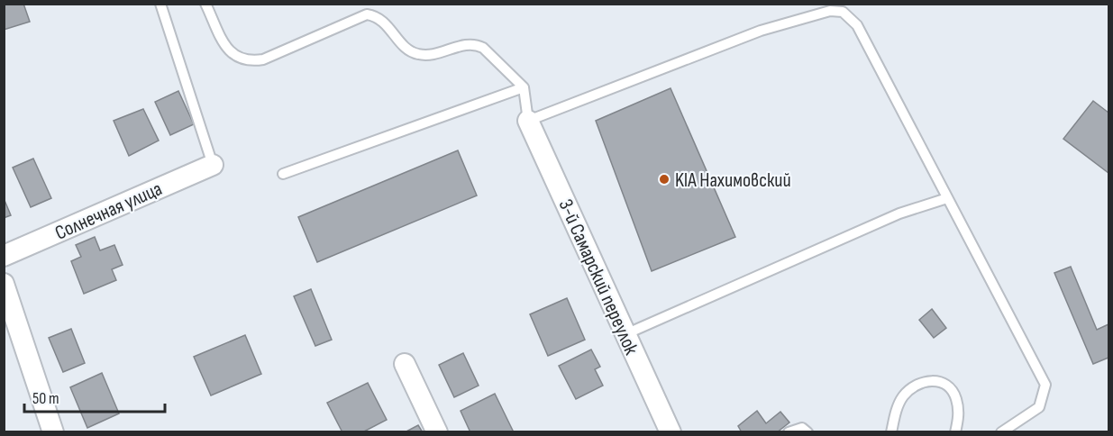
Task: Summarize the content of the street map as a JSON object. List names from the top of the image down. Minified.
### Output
{"streets":{"street":["Солнечная улица","3-й Самарский переулок"]},"places":["KIA Нахимовский"],"scale_bar":"50 m"}
